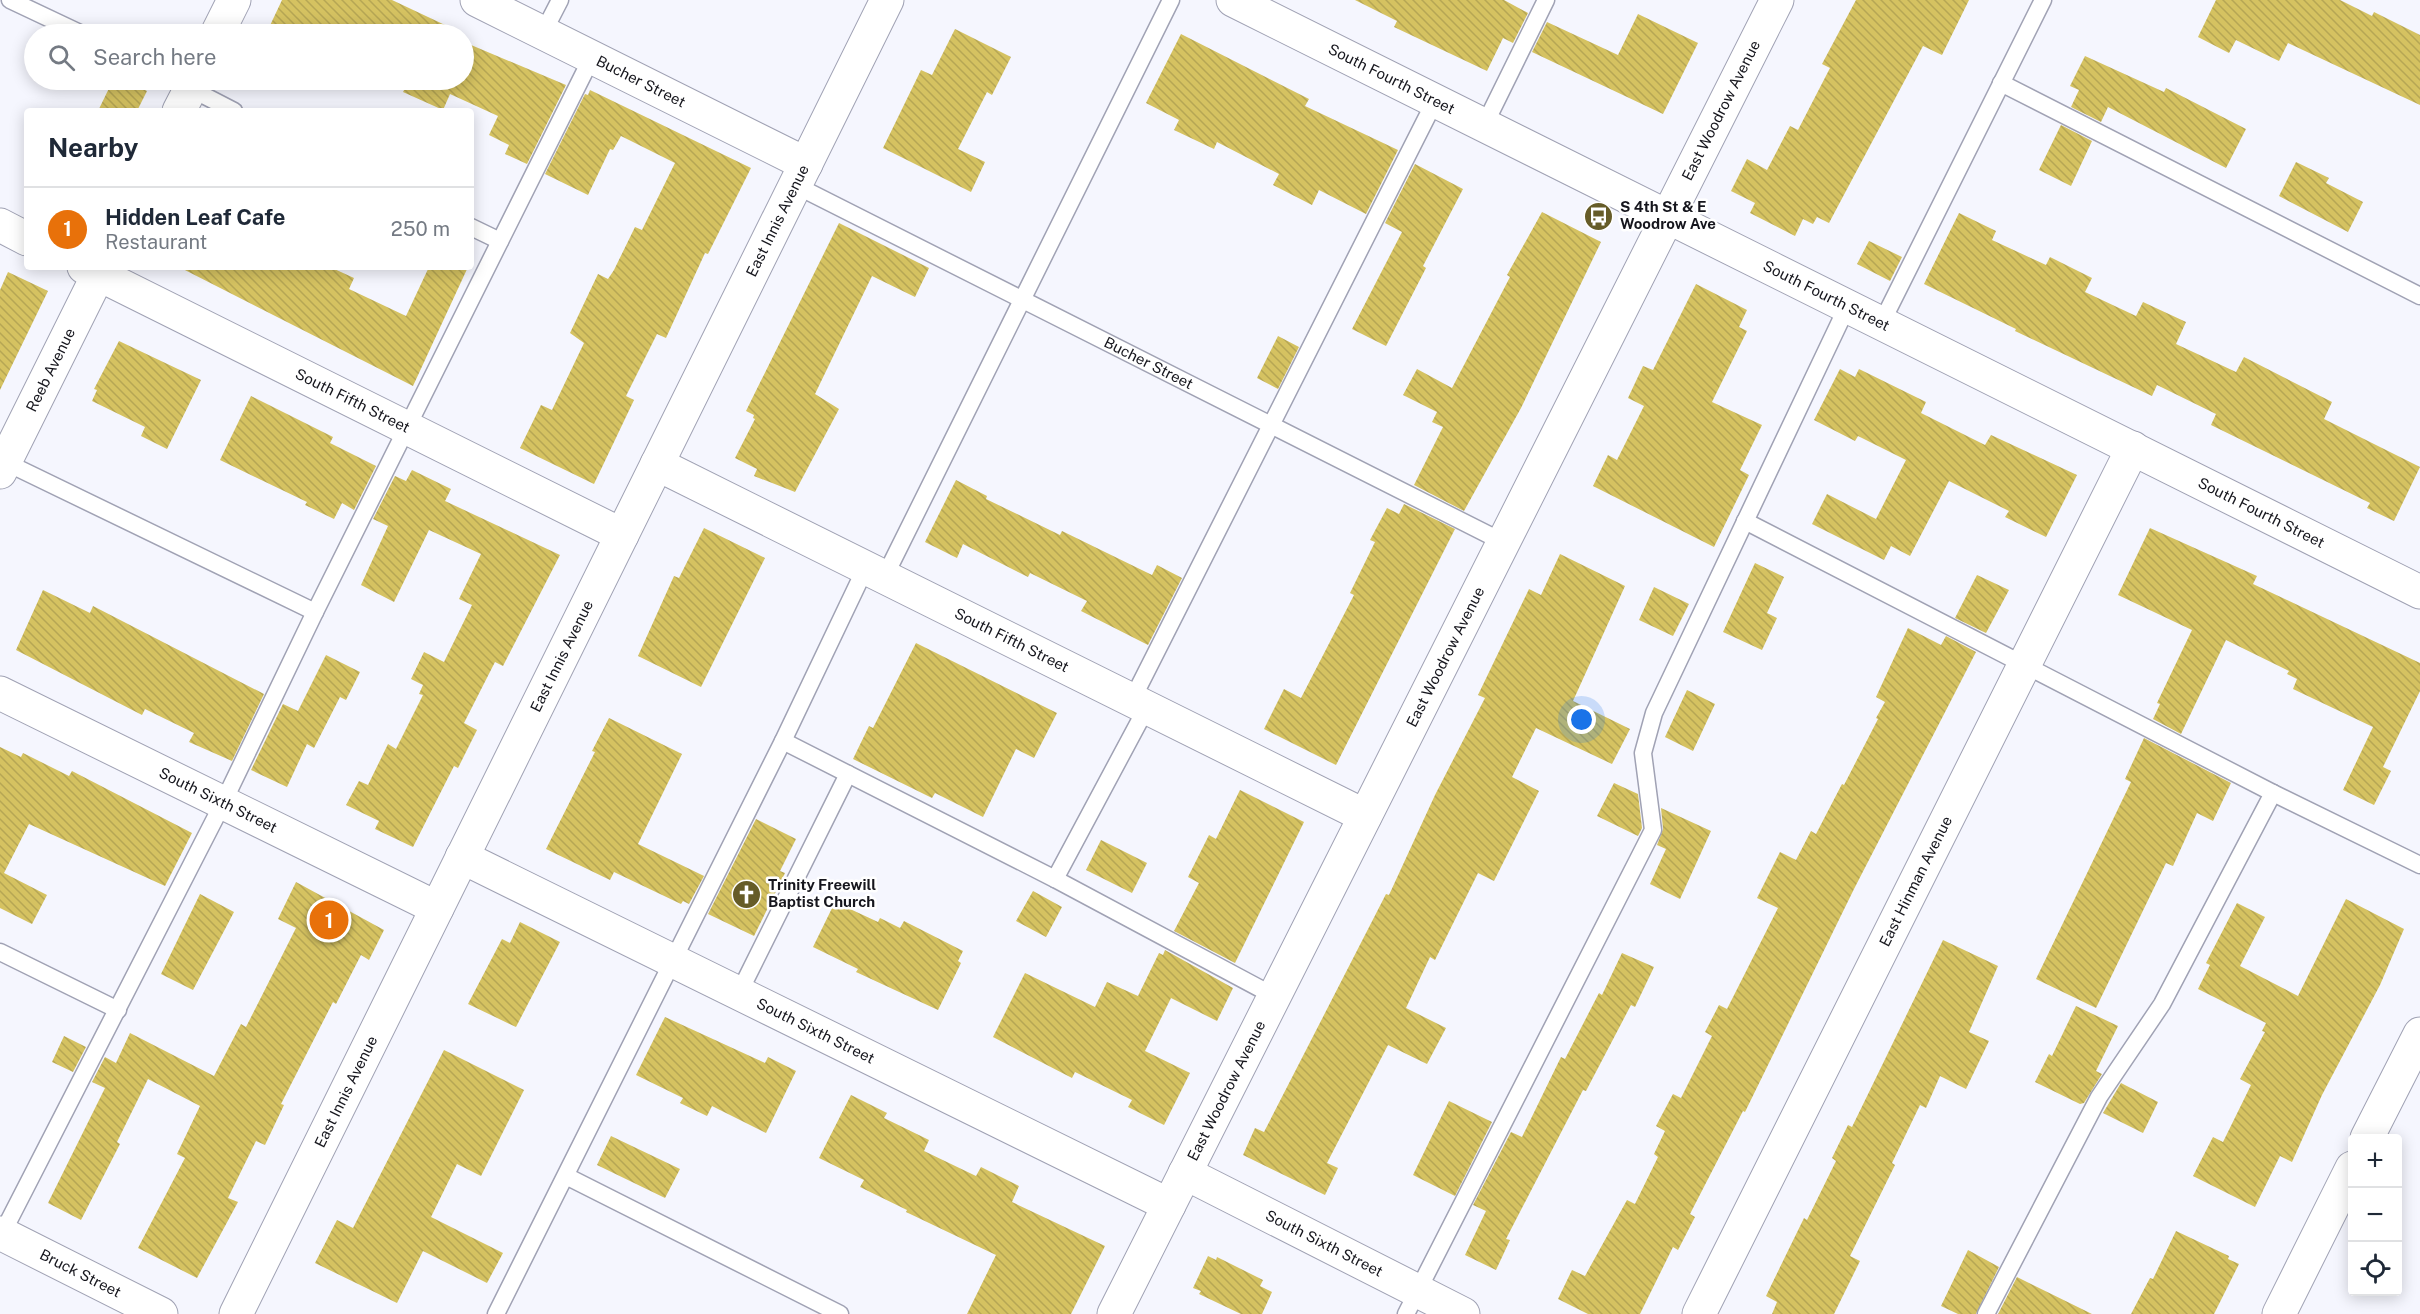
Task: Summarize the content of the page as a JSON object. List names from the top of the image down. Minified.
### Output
{"streets":{"street":["South Fourth Street","Bucher Street","East Woodrow Avenue","East Innis Avenue","Reeb Avenue","South Fifth Street","South Sixth Street","East Hinman Avenue","Bruck Street"]},"crossings":[["South Fourth Street","East Woodrow Avenue"],["South Fourth Street","East Hinman Avenue"],["Bucher Street","East Woodrow Avenue"],["Bucher Street","East Innis Avenue"],["East Woodrow Avenue","South Fifth Street"],["East Woodrow Avenue","South Sixth Street"],["East Innis Avenue","South Fifth Street"],["East Innis Avenue","South Sixth Street"]],"places":{"bus stop":["S 4th St & E Woodrow Ave"],"church":["Trinity Freewill Baptist Church"]},"page":{"search":"Search here","heading":"Nearby","list":[{"mark":"1","name":"Hidden Leaf Cafe","note":"Restaurant","value":"250 m"}],"pins":"1","map_buttons":["+","−"]}}
